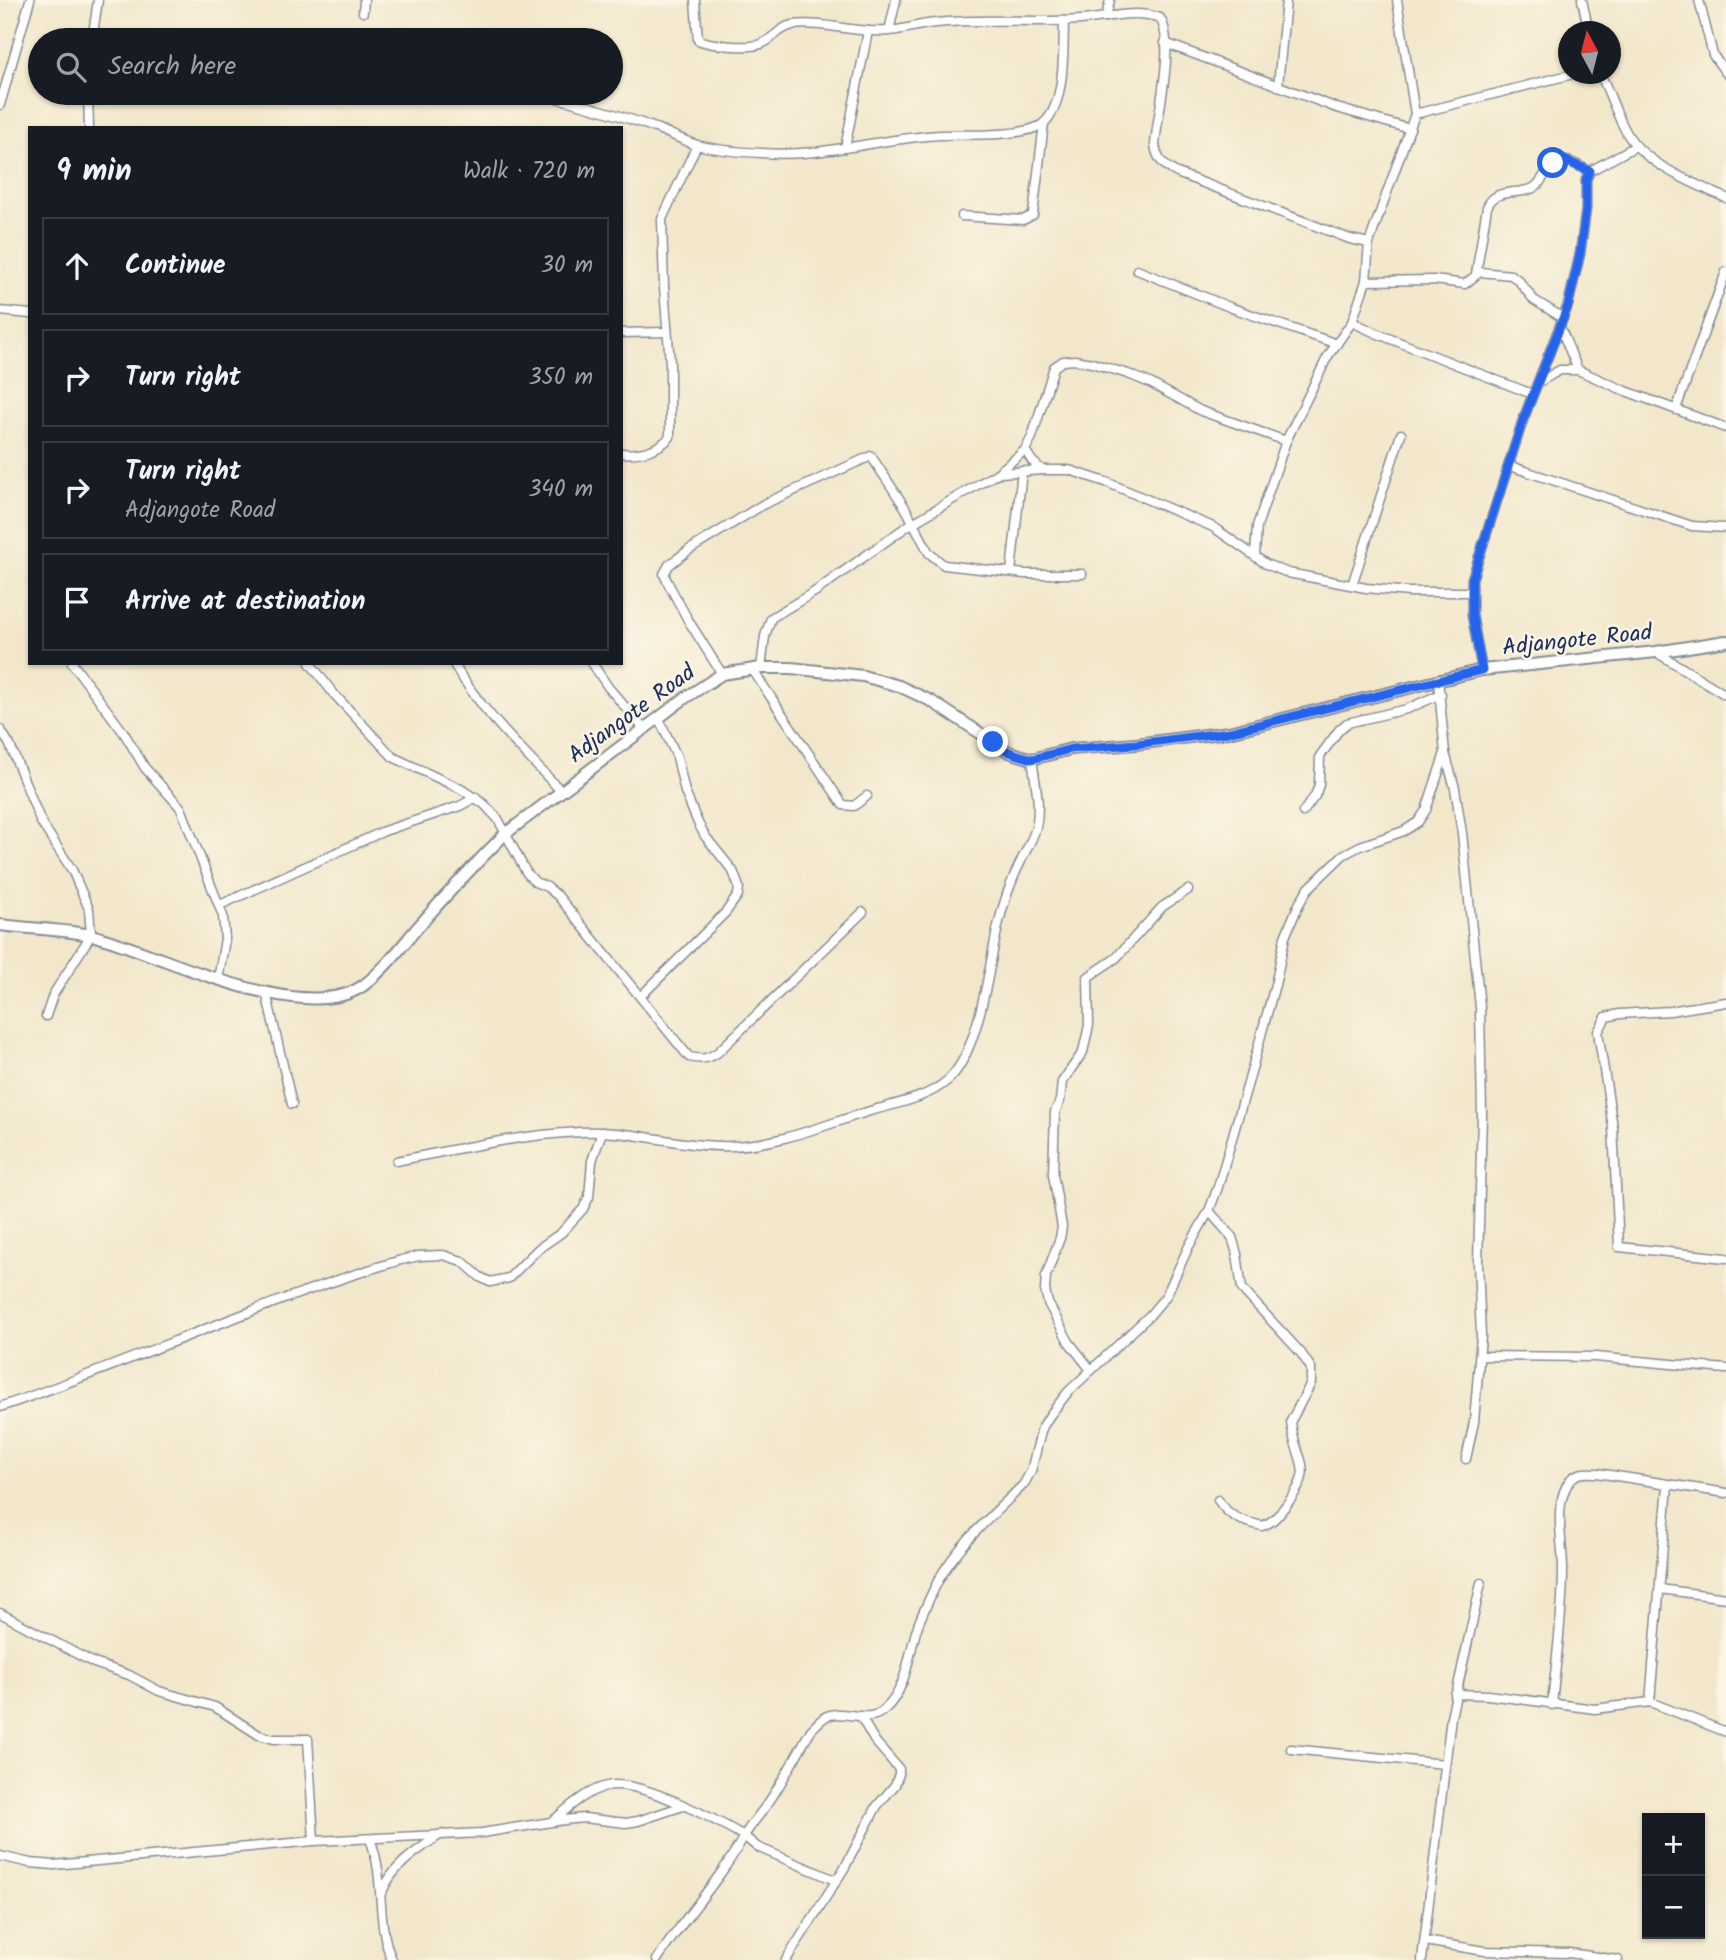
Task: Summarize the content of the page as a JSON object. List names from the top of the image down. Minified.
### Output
{"streets":{"street":["Adjangote Road"]},"north":"top","page":{"search":"Search here","heading":["9 min","Walk · 720 m"],"list":[["Continue","30 m"],["Turn right","350 m"],["Turn right","Adjangote Road","340 m"],"Arrive at destination"],"map_buttons":["+","−"]}}
